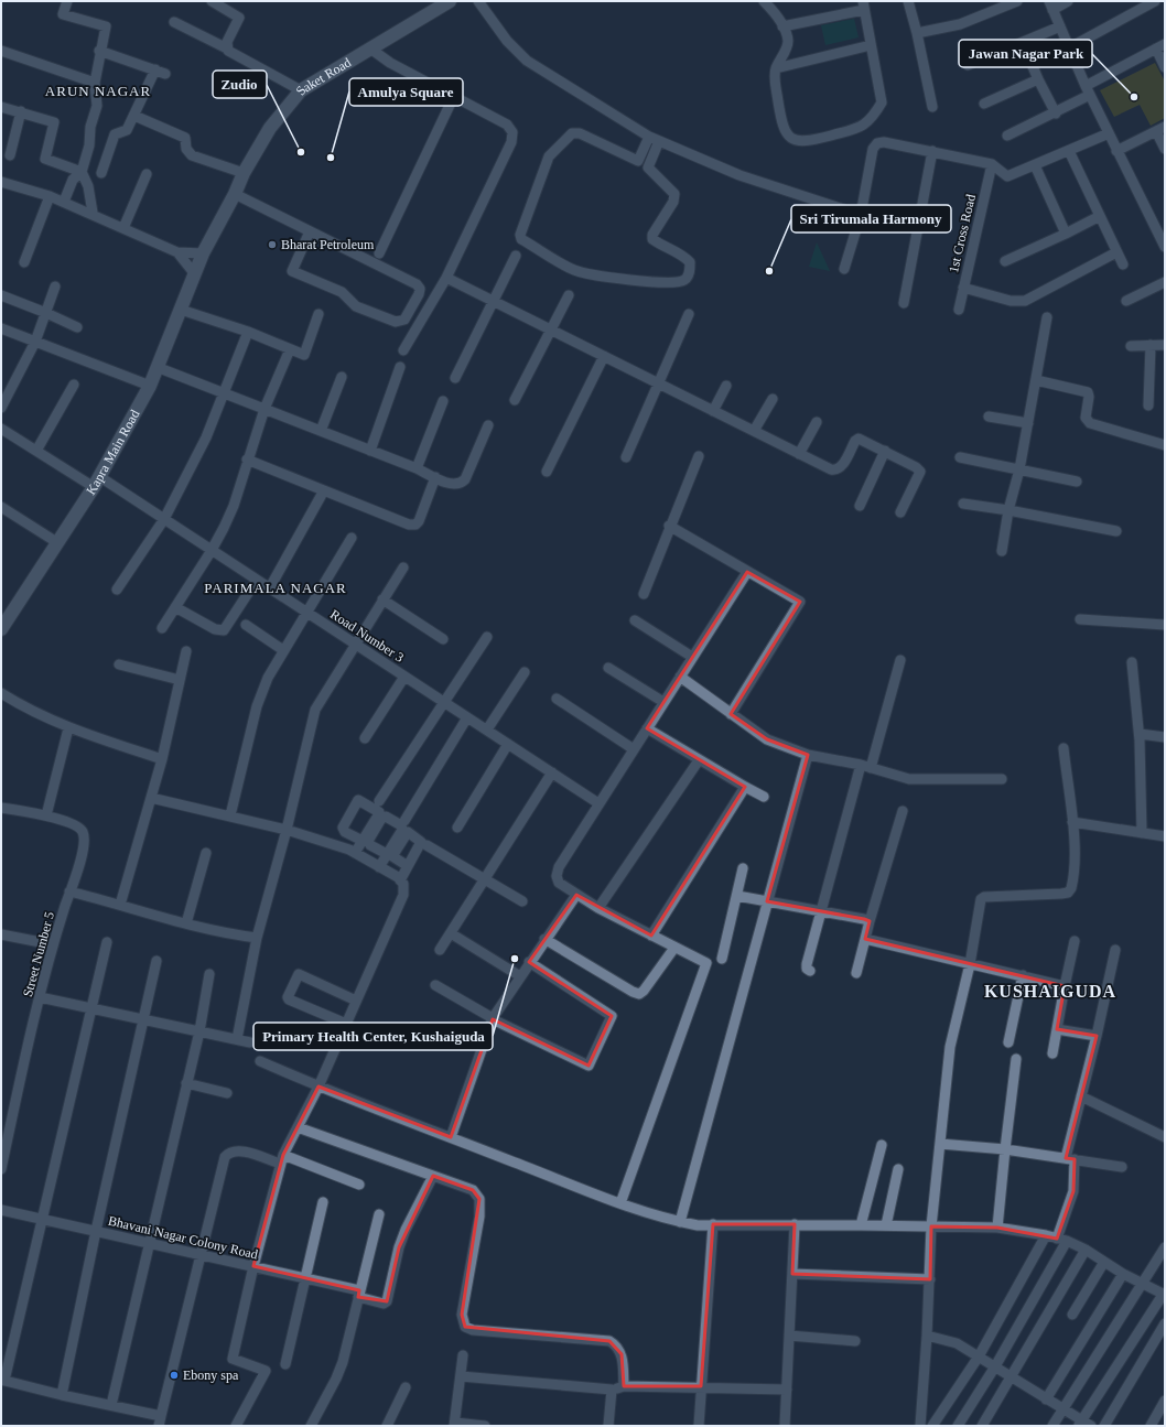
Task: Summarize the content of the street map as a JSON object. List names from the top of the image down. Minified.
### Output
{"streets":{"street":["Saket Road","1st Cross Road","Kapra Main Road","Road Number 3","Street Number 5","Bhavani Nagar Colony Road"]},"crossings":[["Saket Road","Kapra Main Road"],["Kapra Main Road","Road Number 3"]],"districts":["ARUN NAGAR","PARIMALA NAGAR","KUSHAIGUDA"],"places":["Jawan Nagar Park","Zudio","Amulya Square","Bharat Petroleum","Sri Tirumala Harmony","Primary Health Center, Kushaiguda","Ebony spa"]}
